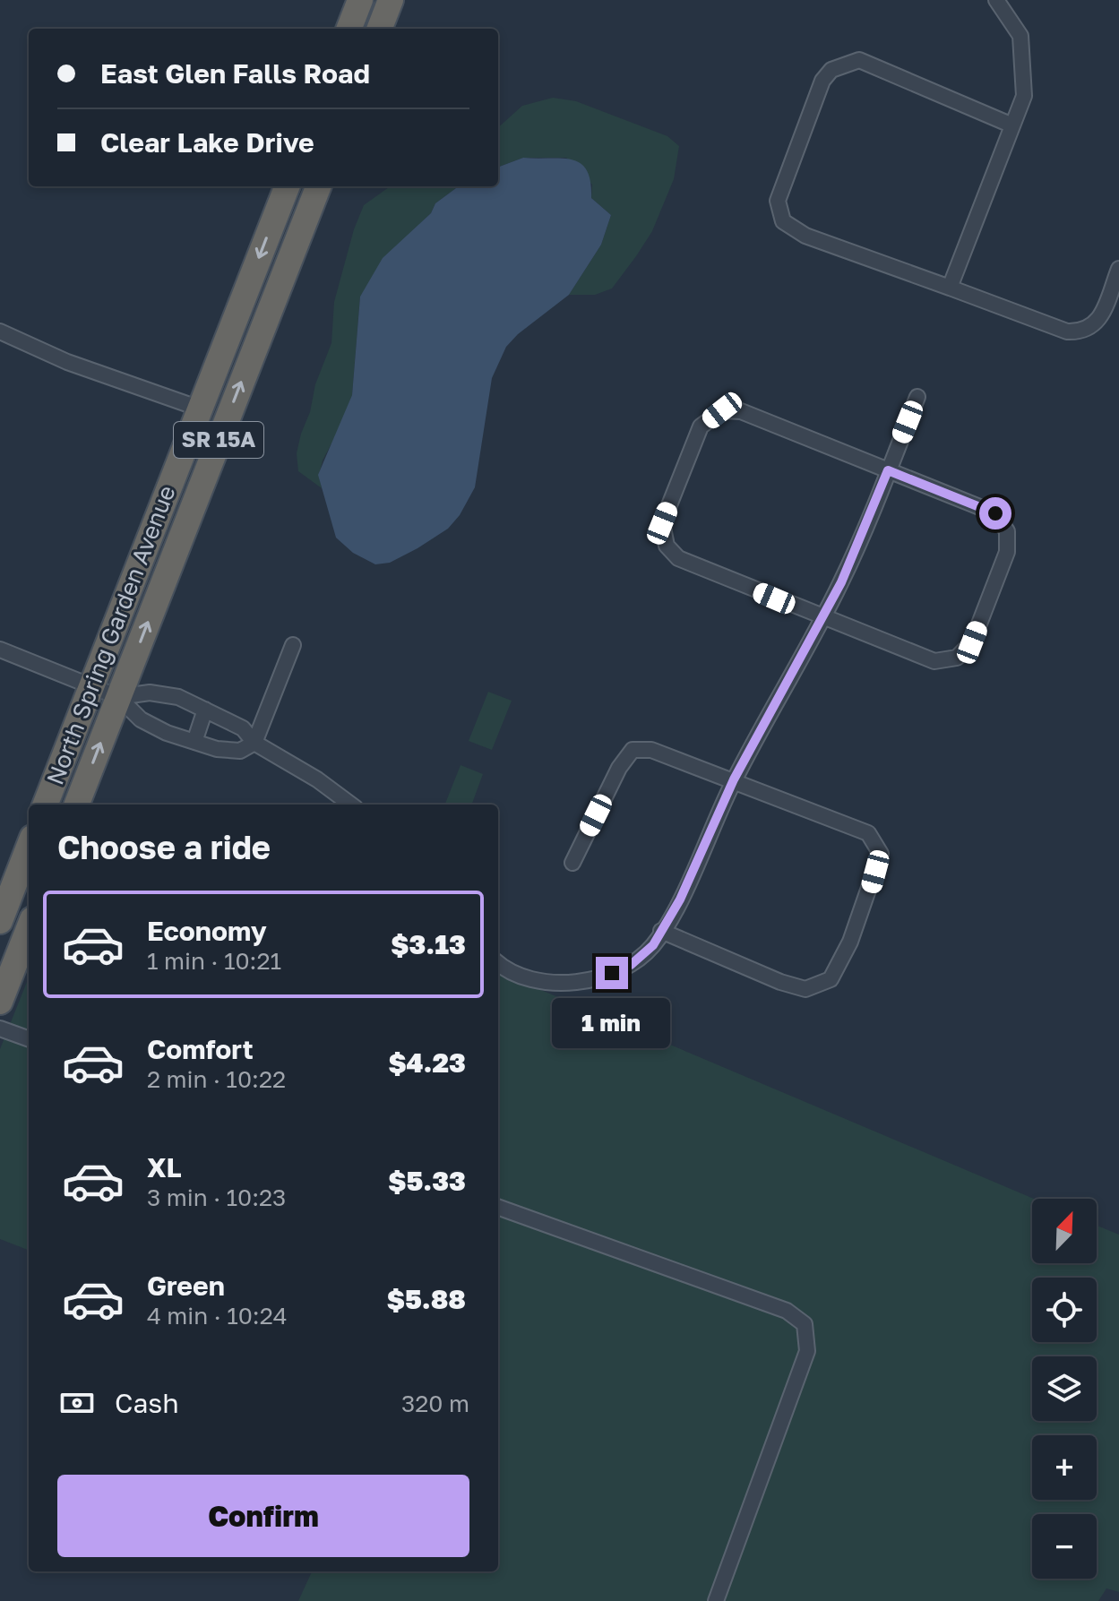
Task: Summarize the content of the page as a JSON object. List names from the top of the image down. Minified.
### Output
{"streets":{"highway":["SR 15A","North Spring Garden Avenue"]},"north":"top right","page":{"banner":["East Glen Falls Road","Clear Lake Drive"],"heading":"Choose a ride","list":[{"name":"Economy","note":"1 min · 10:21","value":"$3.13"},{"name":"Comfort","note":"2 min · 10:22","value":"$4.23"},{"name":"XL","note":"3 min · 10:23","value":"$5.33"},{"name":"Green","note":"4 min · 10:24","value":"$5.88"}],"bubble":"1 min","map_buttons":["+","−"],"pay":["Cash","320 m"],"buttons":"Confirm"}}
